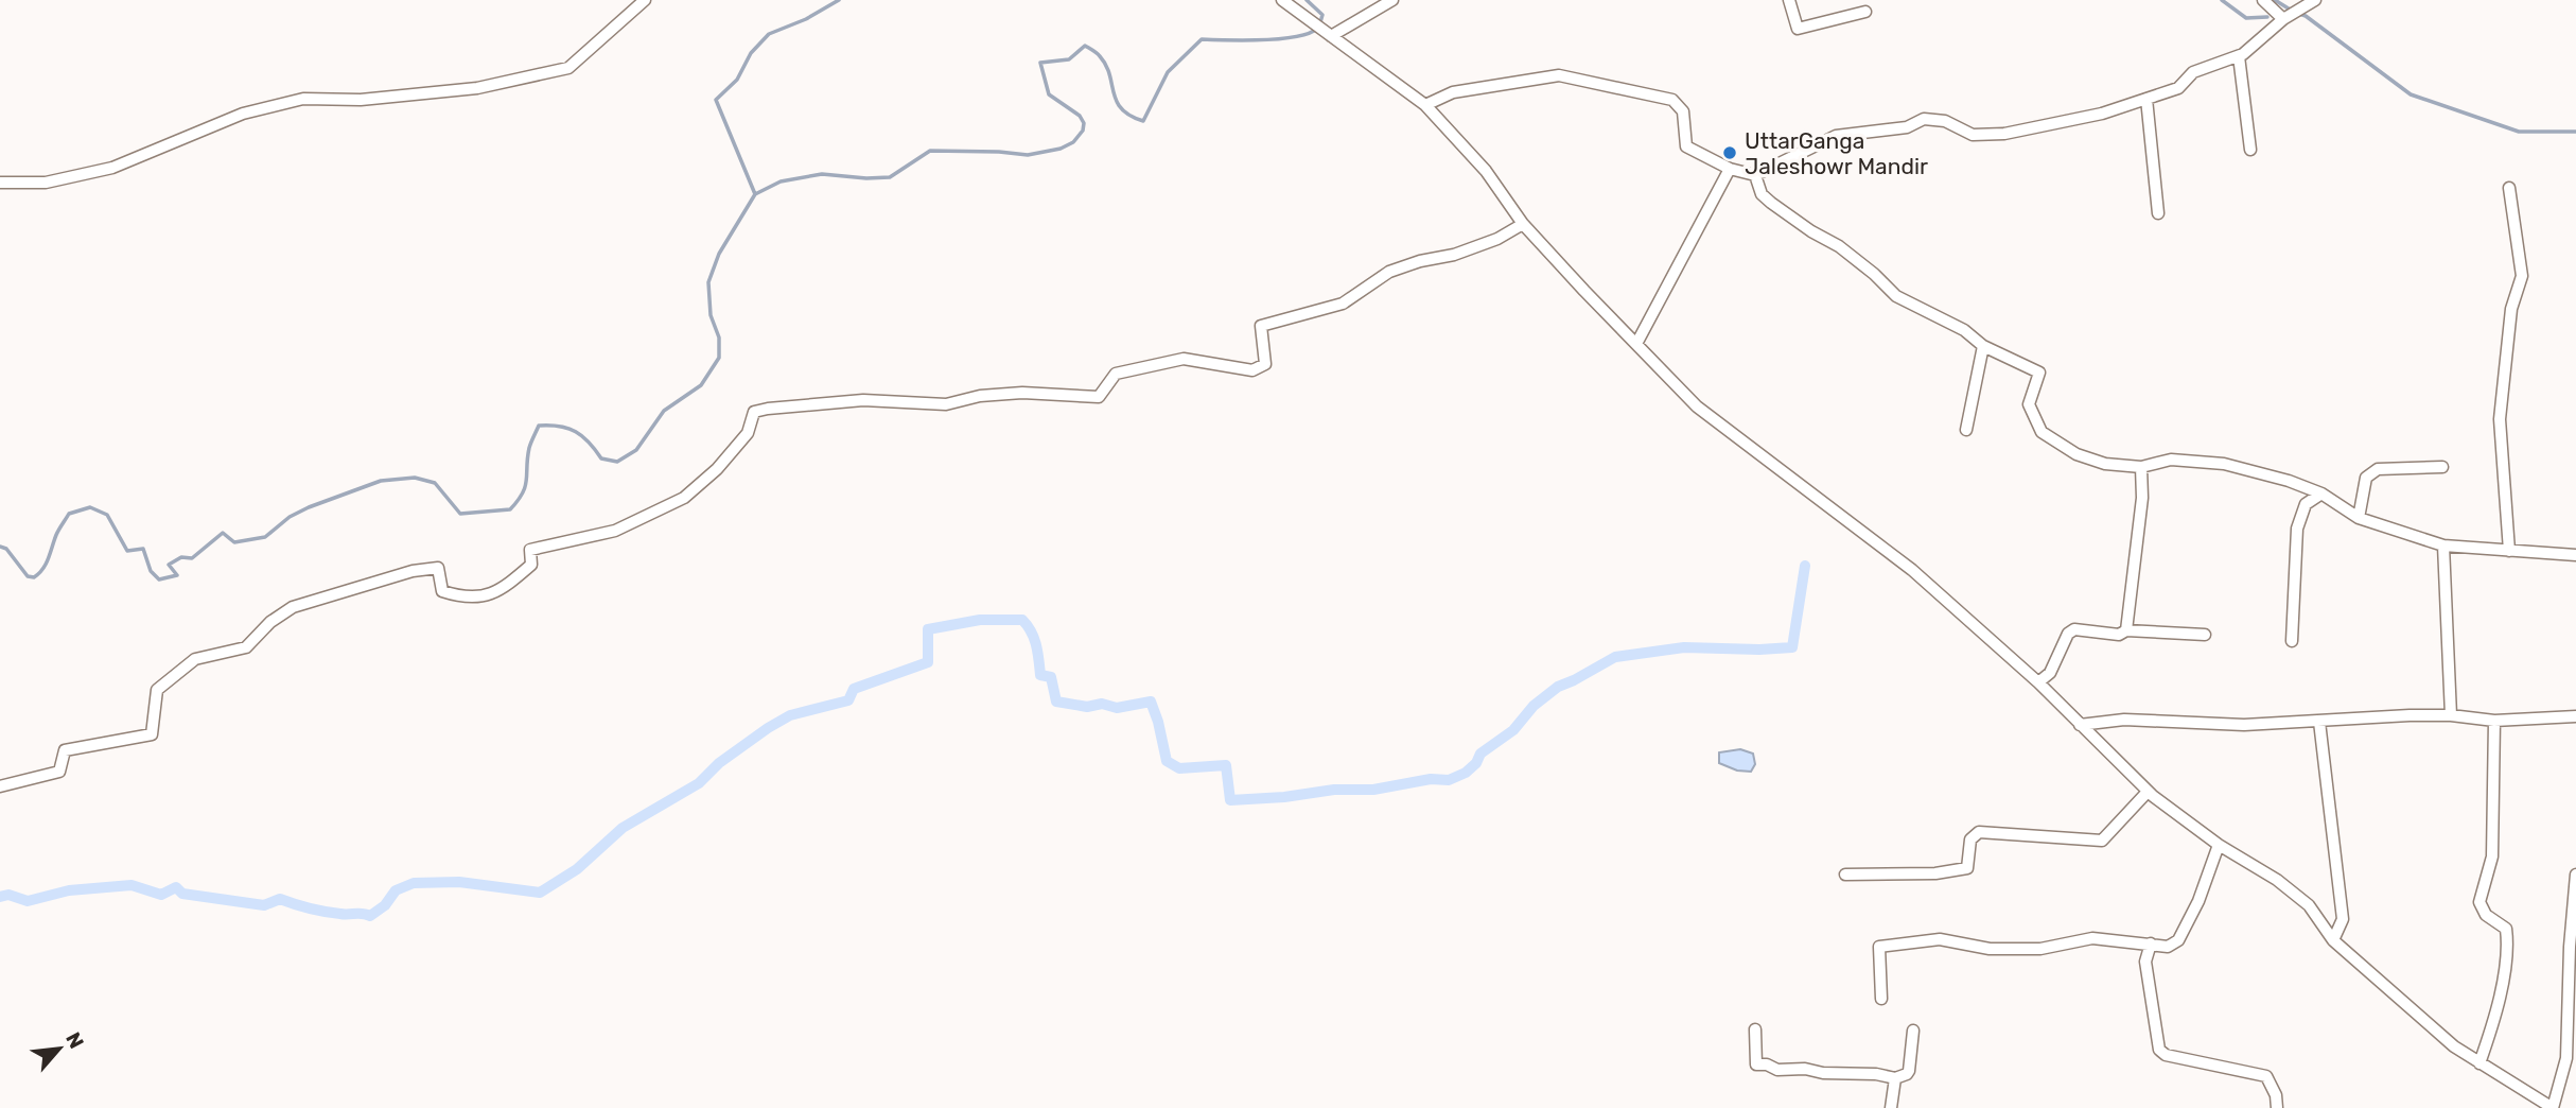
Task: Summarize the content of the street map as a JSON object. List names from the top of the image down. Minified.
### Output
{"places":["UttarGanga Jaleshowr Mandir"],"north":"top right"}
